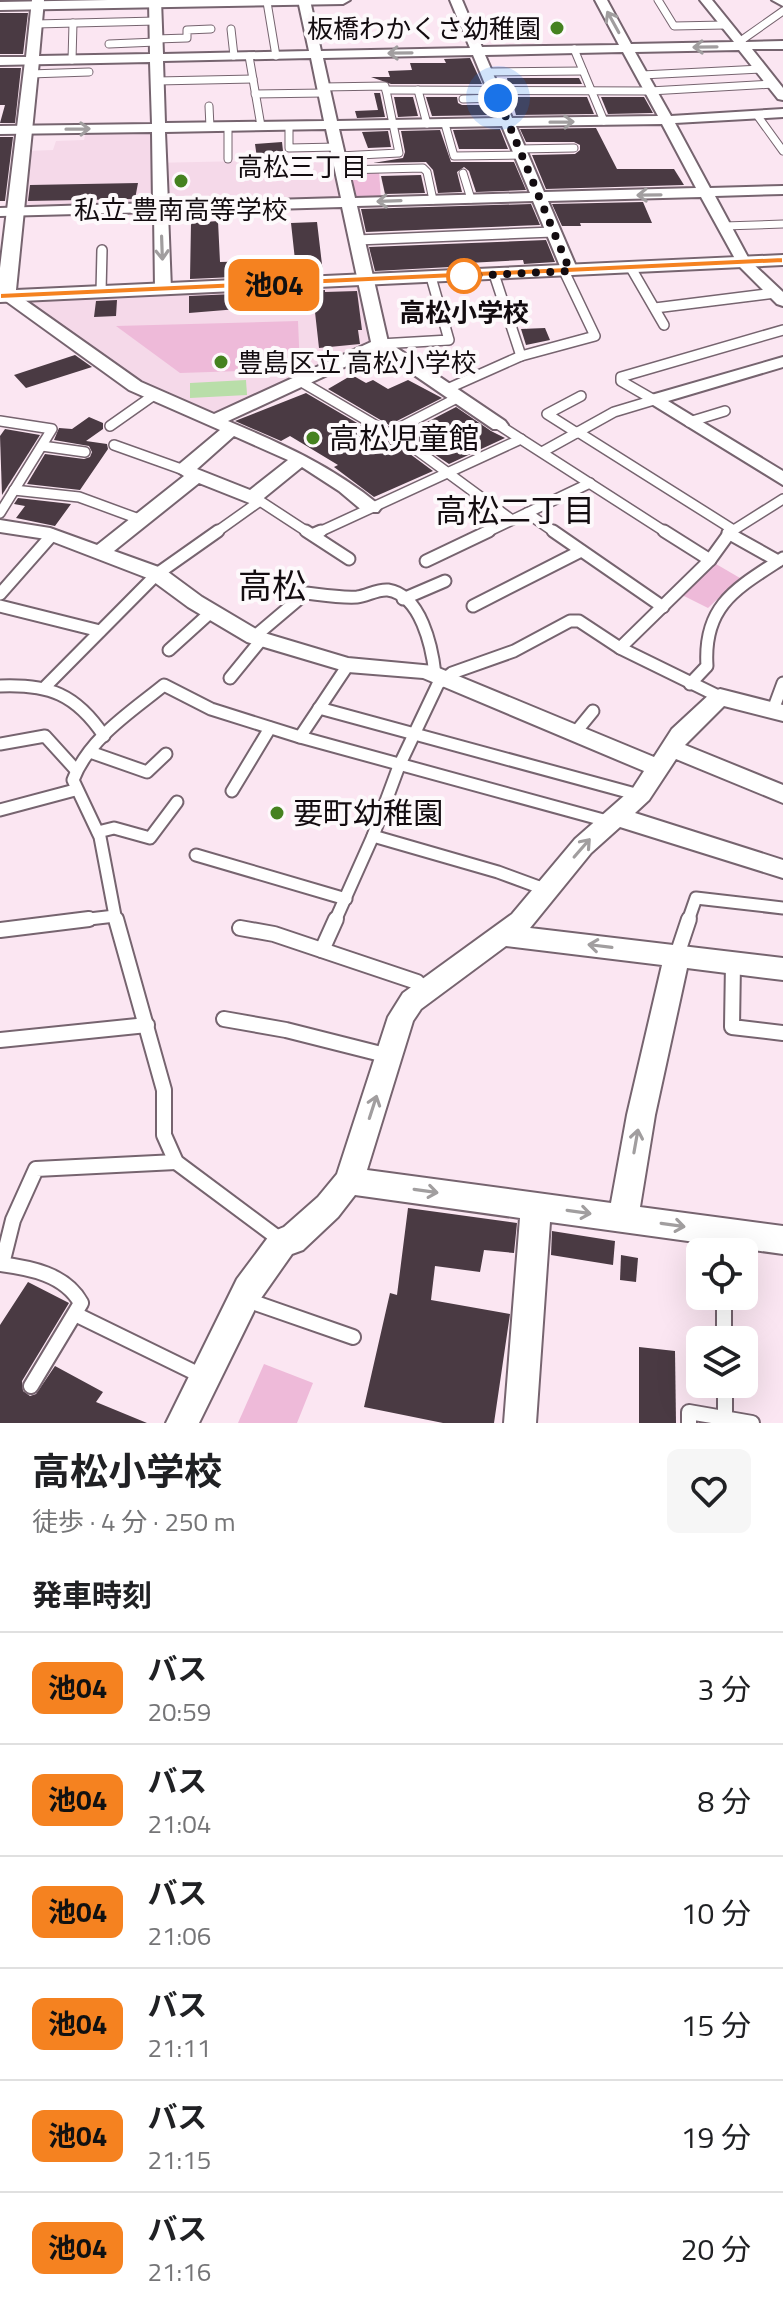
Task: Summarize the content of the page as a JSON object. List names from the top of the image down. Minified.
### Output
{"districts":["高松三丁目","高松二丁目","高松"],"places":["板橋わかくさ幼稚園","私立 豊南高等学校","高松小学校","豊島区立 高松小学校","高松児童館","要町幼稚園"],"lines":["bus line 池04"],"page":{"on_map":"池04","heading":[["高松小学校","徒歩 · 4 分 · 250 m"],"発車時刻"],"list":[{"mark":"池04","name":"バス","note":"20:59","value":"3 分"},{"mark":"池04","name":"バス","note":"21:04","value":"8 分"},{"mark":"池04","name":"バス","note":"21:06","value":"10 分"},{"mark":"池04","name":"バス","note":"21:11","value":"15 分"},{"mark":"池04","name":"バス","note":"21:15","value":"19 分"},{"mark":"池04","name":"バス","note":"21:16","value":"20 分"}]}}
